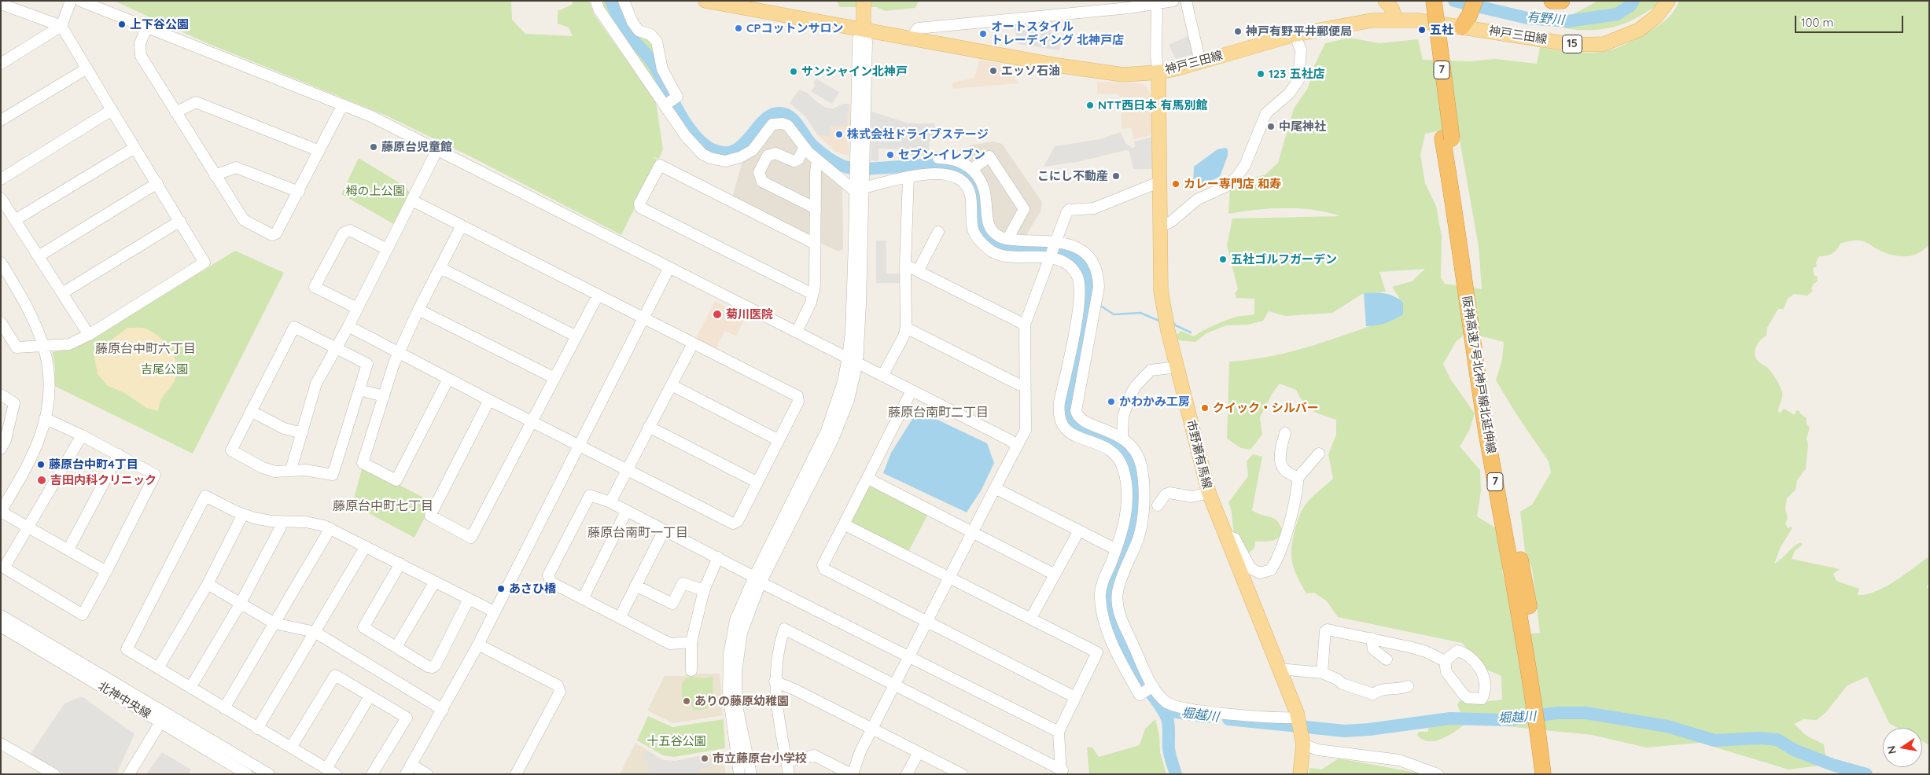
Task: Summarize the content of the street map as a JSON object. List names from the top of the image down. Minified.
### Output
{"streets":{"highway":["7","阪神高速7号北神戸線北延伸線"],"main road":["神戸三田線","15","市野瀬有馬線"],"street":["北神中央線"]},"crossings":[["神戸三田線","市野瀬有馬線"],["7","阪神高速7号北神戸線北延伸線"]],"districts":["藤原台中町六丁目","藤原台南町二丁目","藤原台中町七丁目","藤原台南町一丁目"],"water":["有野川","堀越川"],"parks":["栂の上公園","吉尾公園","十五谷公園"],"places":["上下谷公園","CPコットンサロン","五社","神戸有野平井郵便局","オートスタイル トレーディング 北神戸店","エッソ石油","サンシャイン北神戸","123 五社店","NTT西日本 有馬別館","中尾神社","株式会社ドライブステージ","藤原台児童館","セブン-イレブン","こにし不動産","カレー専門店 和寿","五社ゴルフガーデン","菊川医院","かわかみ工房","クイック・シルバー","藤原台中町4丁目","吉田内科クリニック","あさひ橋","ありの藤原幼稚園","市立藤原台小学校"],"scale_bar":"100 m","north":"left"}
